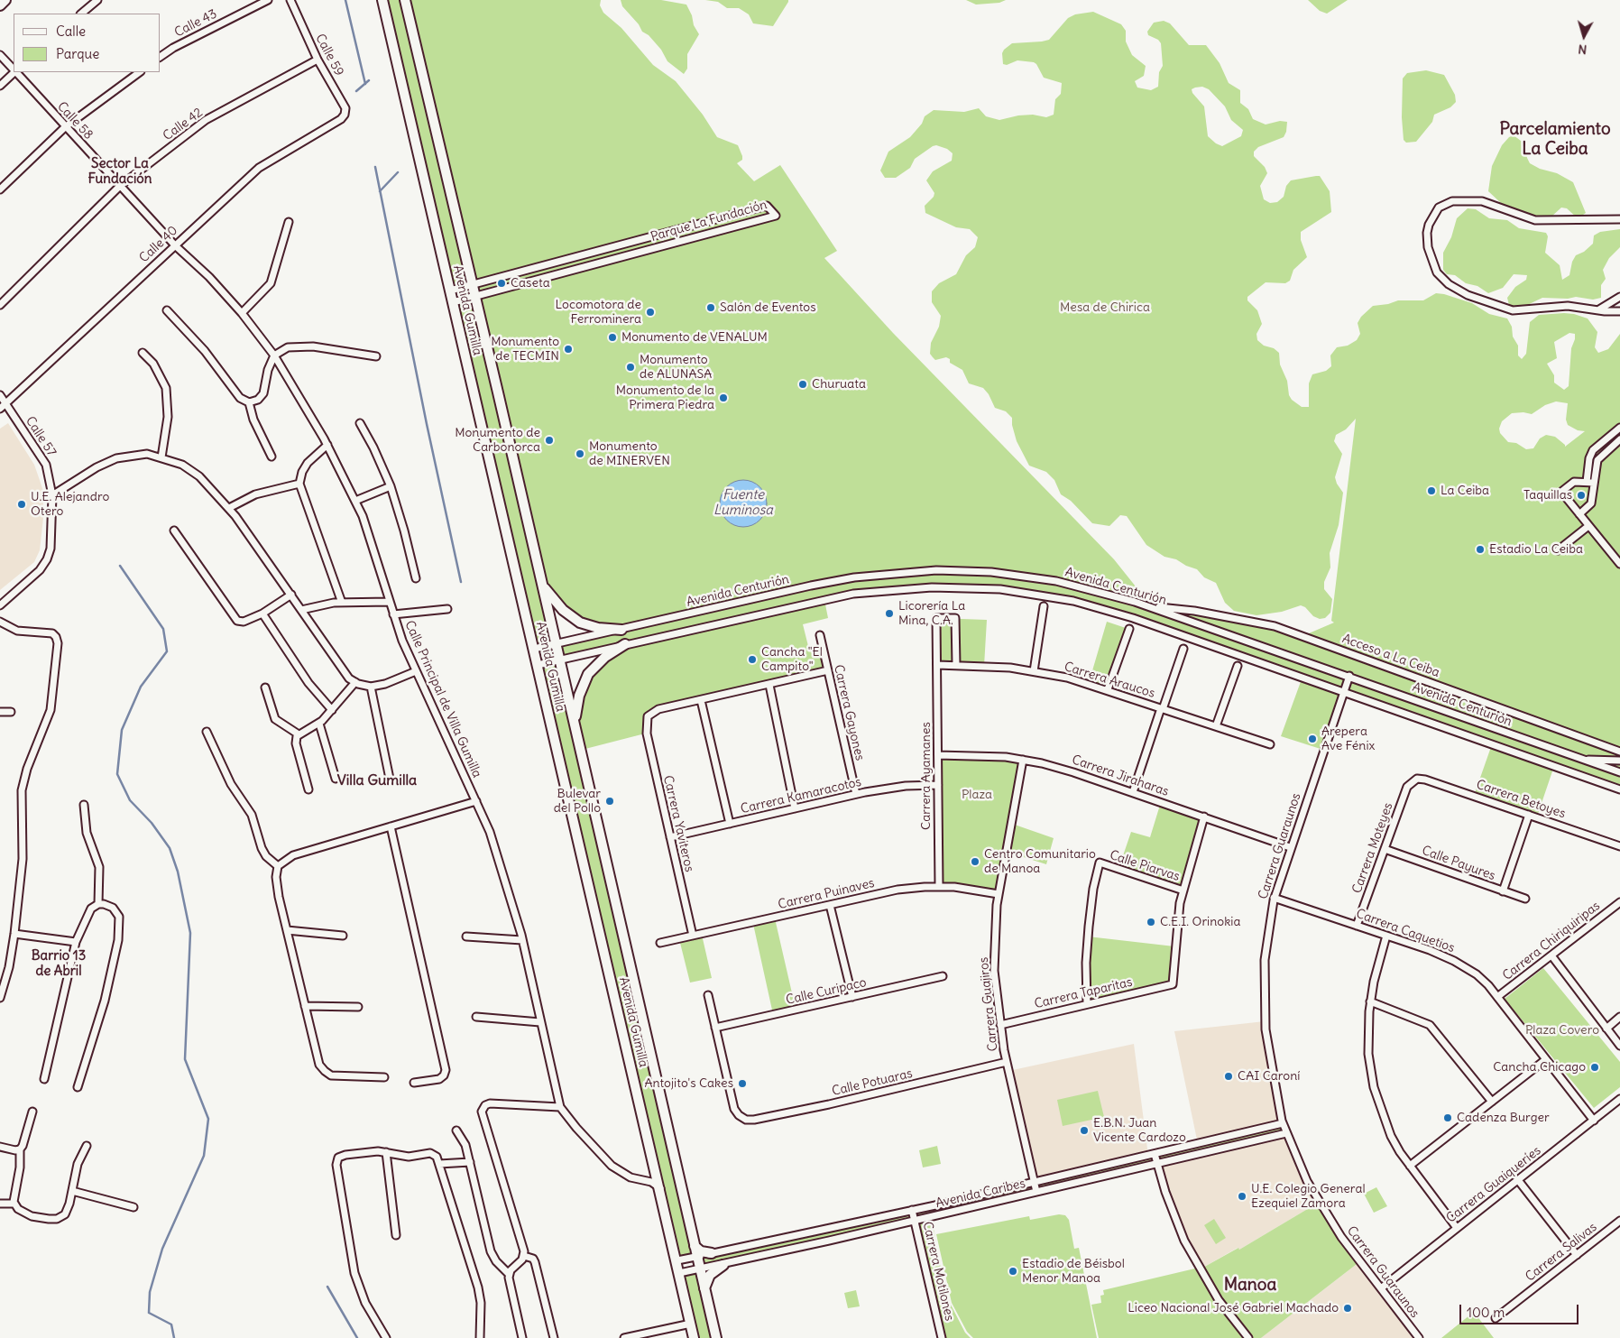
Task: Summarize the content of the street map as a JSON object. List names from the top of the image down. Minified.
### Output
{"streets":{"main road":["Avenida Gumilla"],"street":["Calle 43","Calle 59","Calle 58","Calle 42","Parque La Fundación","Calle 40","Calle 57","Avenida Centurión","Acceso a La Ceiba","Carrera Araucos","Calle Principal de Villa Gumilla","Carrera Gayones","Carrera Ayamanes","Carrera Jiraharas","Carrera Kamaracotos","Carrera Betoyes","Carrera Yaviteros","Carrera Guaraunos","Carrera Moteyes","Calle Payures","Calle Piarvas","Carrera Puinaves","Carrera Caquetios","Carrera Chiriquiripas","Calle Curipaco","Carrera Taparitas","Carrera Guajiros","Calle Potuaras","Carrera Guaiqueríes","Avenida Caribes","Carrera Salivas","Carrera Motilones"]},"crossings":[["Calle 59","Calle 42"],["Calle 59","Calle 40"],["Calle 58","Calle 42"],["Calle 58","Calle 40"],["Calle 58","Calle Principal de Villa Gumilla"],["Parque La Fundación","Avenida Gumilla"],["Calle 40","Calle 57"],["Calle 40","Calle Principal de Villa Gumilla"],["Avenida Gumilla","Avenida Centurión"],["Avenida Gumilla","Calle Principal de Villa Gumilla"],["Avenida Gumilla","Avenida Caribes"],["Avenida Centurión","Acceso a La Ceiba"],["Avenida Centurión","Carrera Guaraunos"],["Carrera Araucos","Carrera Ayamanes"],["Carrera Gayones","Carrera Kamaracotos"],["Carrera Ayamanes","Carrera Jiraharas"],["Carrera Ayamanes","Carrera Kamaracotos"],["Carrera Ayamanes","Carrera Puinaves"],["Carrera Jiraharas","Carrera Guaraunos"],["Carrera Jiraharas","Carrera Guajiros"],["Carrera Kamaracotos","Carrera Yaviteros"],["Carrera Betoyes","Carrera Moteyes"],["Carrera Yaviteros","Carrera Puinaves"],["Carrera Guaraunos","Carrera Caquetios"],["Carrera Guaraunos","Carrera Guaiqueríes"],["Carrera Guaraunos","Avenida Caribes"],["Carrera Moteyes","Calle Payures"],["Carrera Moteyes","Carrera Caquetios"],["Calle Piarvas","Carrera Taparitas"],["Carrera Puinaves","Carrera Guajiros"],["Carrera Caquetios","Carrera Chiriquiripas"],["Carrera Caquetios","Carrera Guaiqueríes"],["Calle Curipaco","Calle Potuaras"],["Carrera Taparitas","Carrera Guajiros"],["Carrera Guajiros","Calle Potuaras"],["Carrera Guajiros","Avenida Caribes"],["Avenida Caribes","Carrera Motilones"]],"districts":["Parcelamiento La Ceiba","Sector La Fundación","Villa Gumilla","Barrio 13 de Abril","Manoa"],"water":["Fuente Luminosa"],"parks":["Mesa de Chirica","Plaza","Plaza Covero"],"places":["Caseta","Salón de Eventos","Locomotora de Ferrominera","Monumento de VENALUM","Monumento de TECMIN","Monumento de ALUNASA","Churuata","Monumento de la Primera Piedra","Monumento de Carbonorca","Monumento de MINERVEN","La Ceiba","Taquillas","U.E. Alejandro Otero","Estadio La Ceiba","Licorería La Mina, C.A.","Cancha \"El Campito\"","Arepera Ave Fénix","Bulevar del Pollo","Centro Comunitario de Manoa","C.E.I. Orinokia","Cancha Chicago","CAI Caroní","Antojito's Cakes","Cadenza Burger","E.B.N. Juan Vicente Cardozo","U.E. Colegio General Ezequiel Zamora","Estadio de Béisbol Menor Manoa","Liceo Nacional José Gabriel Machado"],"legend":["Calle","Parque"],"scale_bar":"100 m","north":"bottom"}
